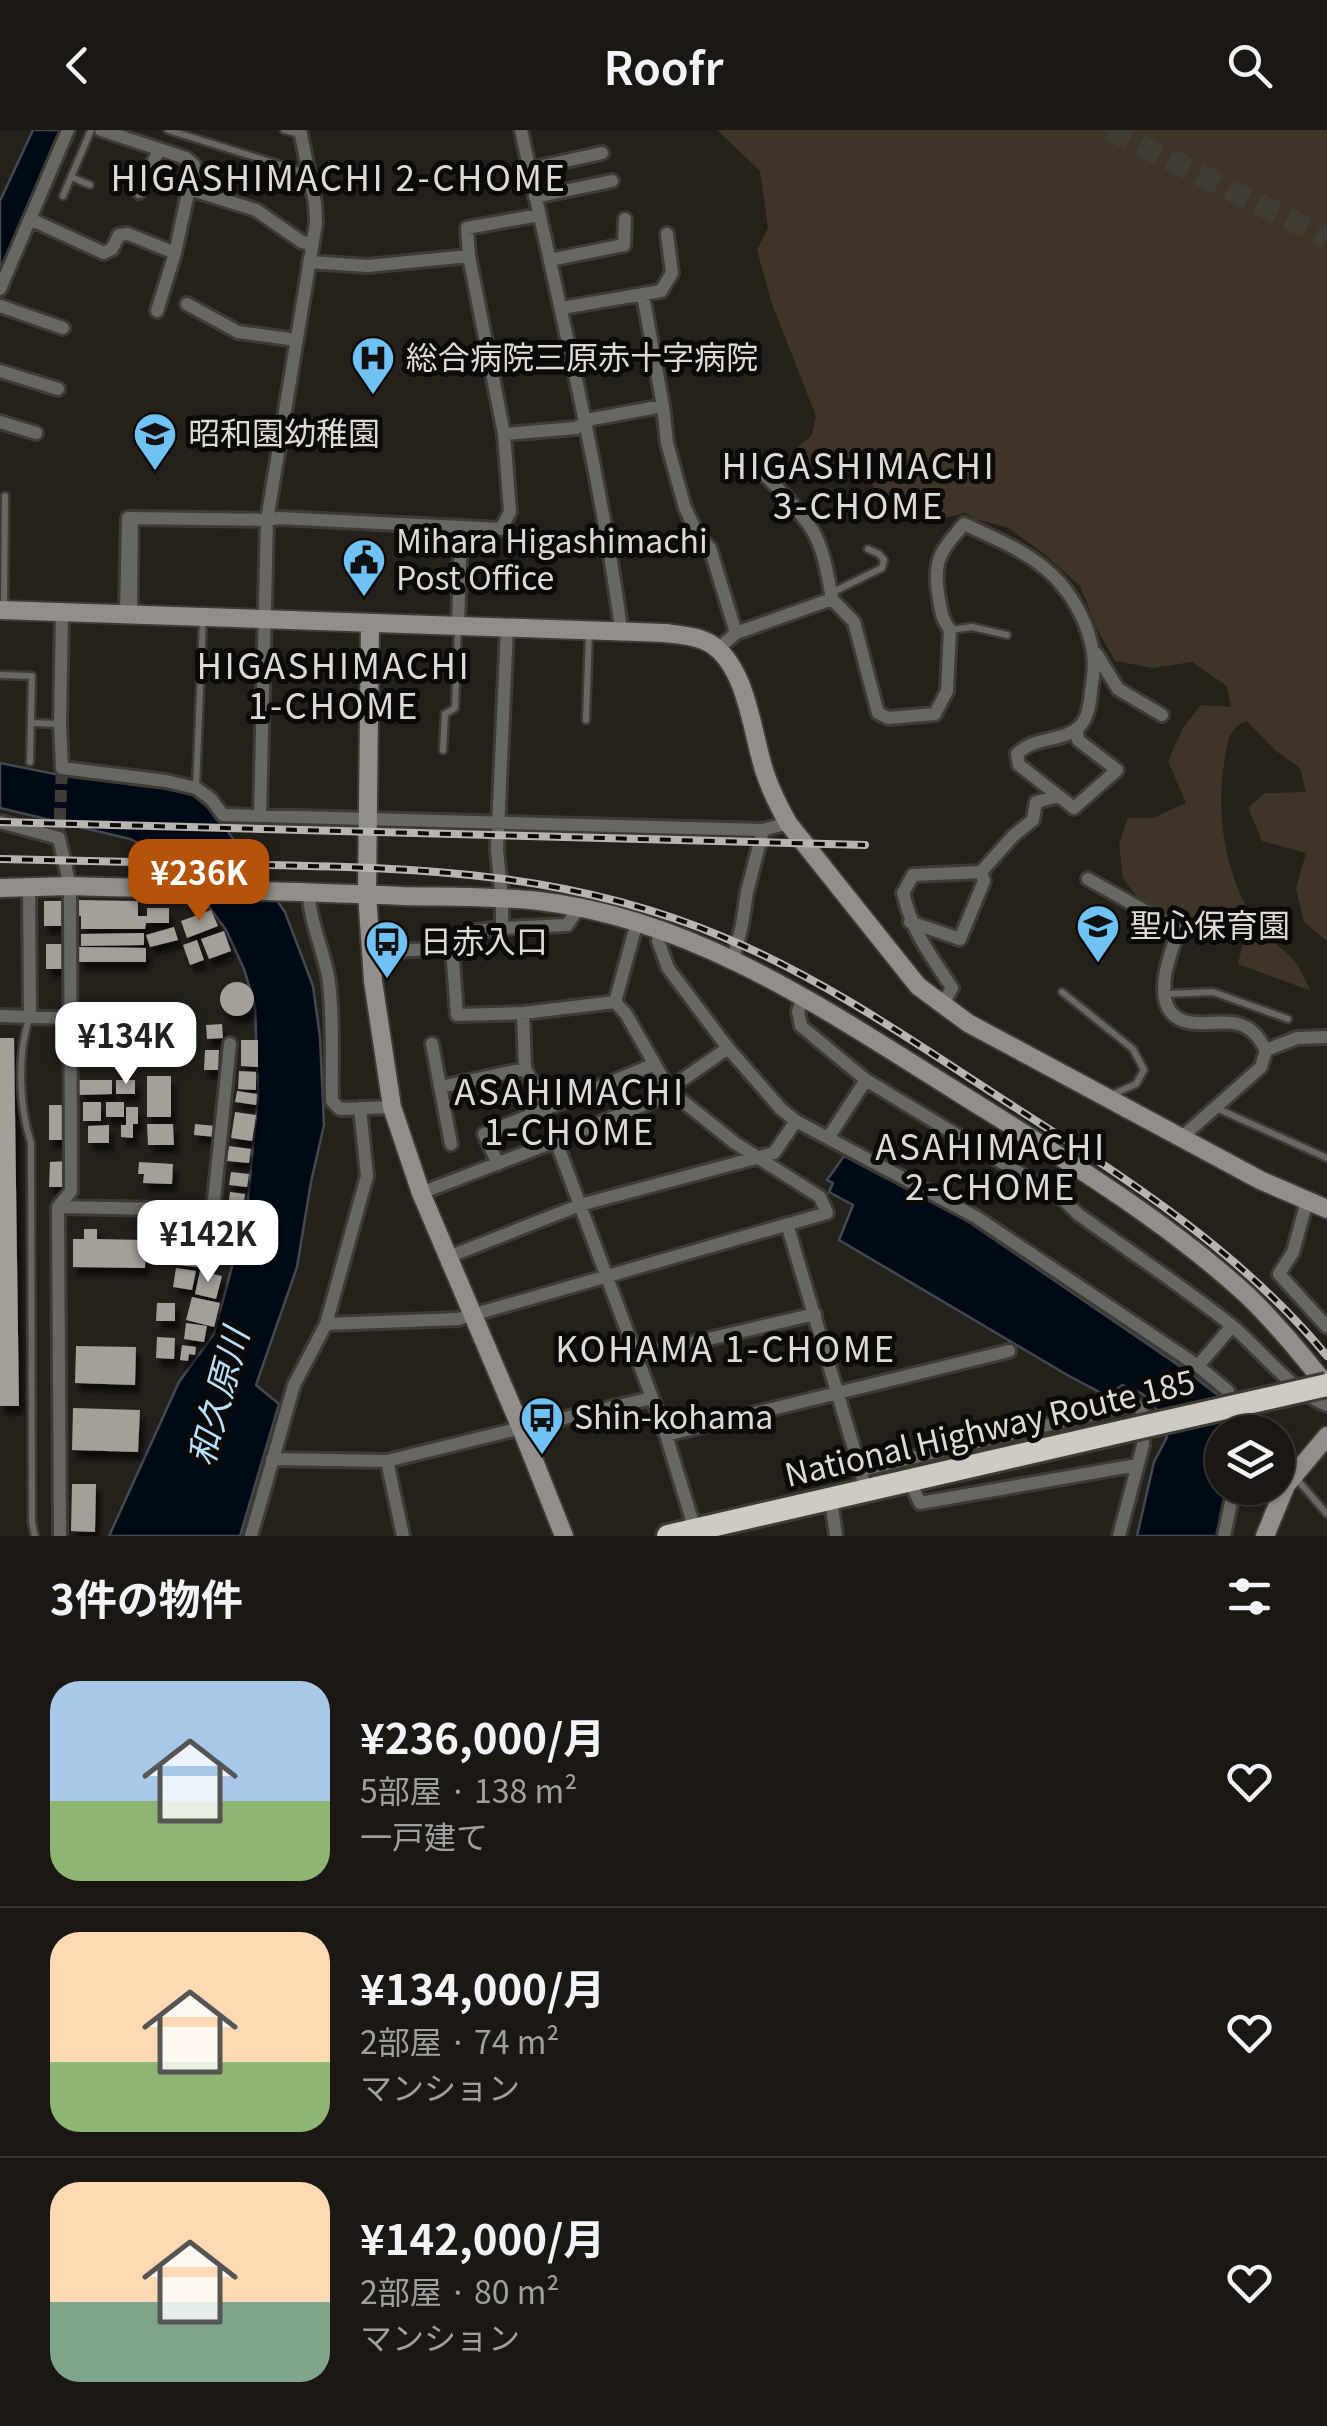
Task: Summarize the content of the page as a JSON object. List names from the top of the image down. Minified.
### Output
{"streets":{"highway":["National Highway Route 185"]},"districts":["HIGASHIMACHI 2-CHOME","HIGASHIMACHI 3-CHOME","HIGASHIMACHI 1-CHOME","ASAHIMACHI 1-CHOME","ASAHIMACHI 2-CHOME","KOHAMA 1-CHOME"],"water":["和久原川"],"places":{"hospital":["総合病院三原赤十字病院"],"school or university":["昭和園幼稚園","聖心保育園"],"public building":["Mihara Higashimachi Post Office"],"bus stop":["日赤入口","Shin-kohama"]},"page":{"header":"Roofr","price":["¥236K","¥134K","¥142K"],"heading":"3件の物件","list":[{"name":"¥236,000/月","note":"5部屋 · 138 m² · 一戸建て"},{"name":"¥134,000/月","note":"2部屋 · 74 m² · マンション"},{"name":"¥142,000/月","note":"2部屋 · 80 m² · マンション"}]}}
